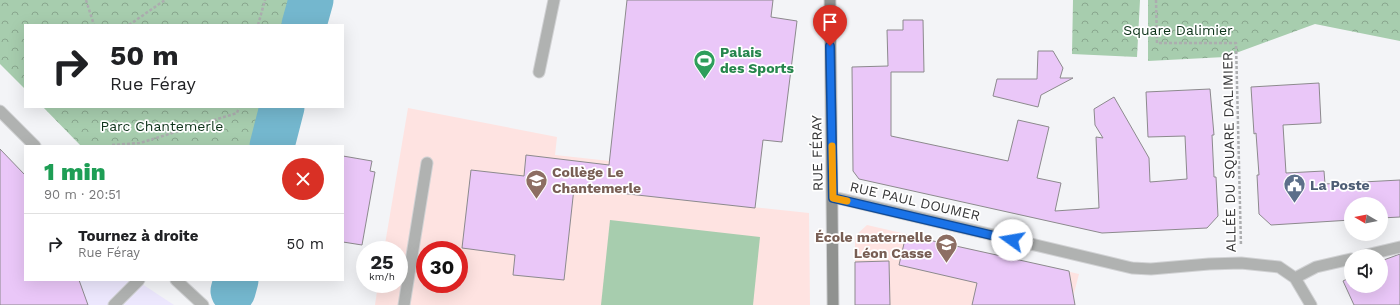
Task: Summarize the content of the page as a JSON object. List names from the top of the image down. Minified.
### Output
{"streets":{"main road":["RUE FÉRAY"],"street":["RUE PAUL DOUMER"],"path":["ALLÉE DU SQUARE DALIMIER"]},"crossings":[["ALLÉE DU SQUARE DALIMIER","RUE PAUL DOUMER"],["RUE FÉRAY","RUE PAUL DOUMER"]],"parks":["Square Dalimier","Parc Chantemerle"],"places":{"sports":["Palais des Sports"],"school or university":["Collège Le Chantemerle","École maternelle Léon Casse"],"public building":["La Poste"]},"north":"left","page":{"turn":["50 m","Rue Féray"],"heading":["1 min","90 m · 20:51"],"list":[{"name":"Tournez à droite","note":"Rue Féray","value":"50 m"}],"speed":"25 km/h","limit":"30"}}
